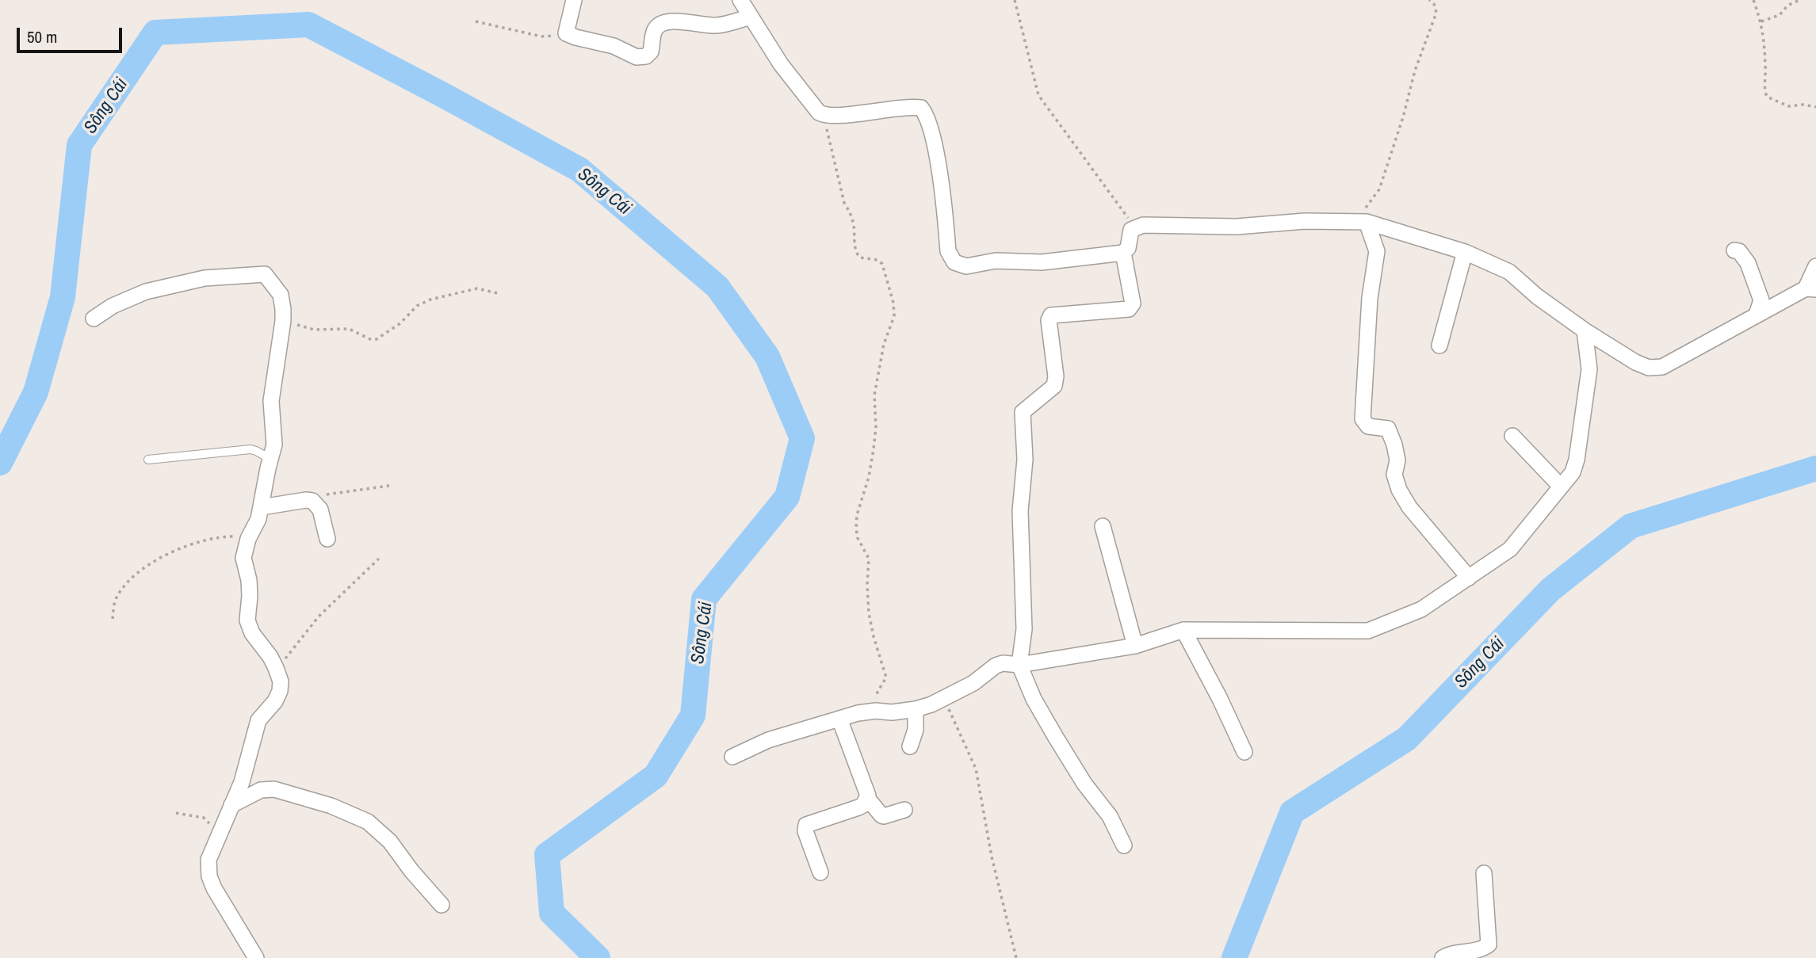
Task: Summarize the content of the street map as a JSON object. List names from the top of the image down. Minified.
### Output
{"water":["Sông Cái"],"scale_bar":"50 m"}
